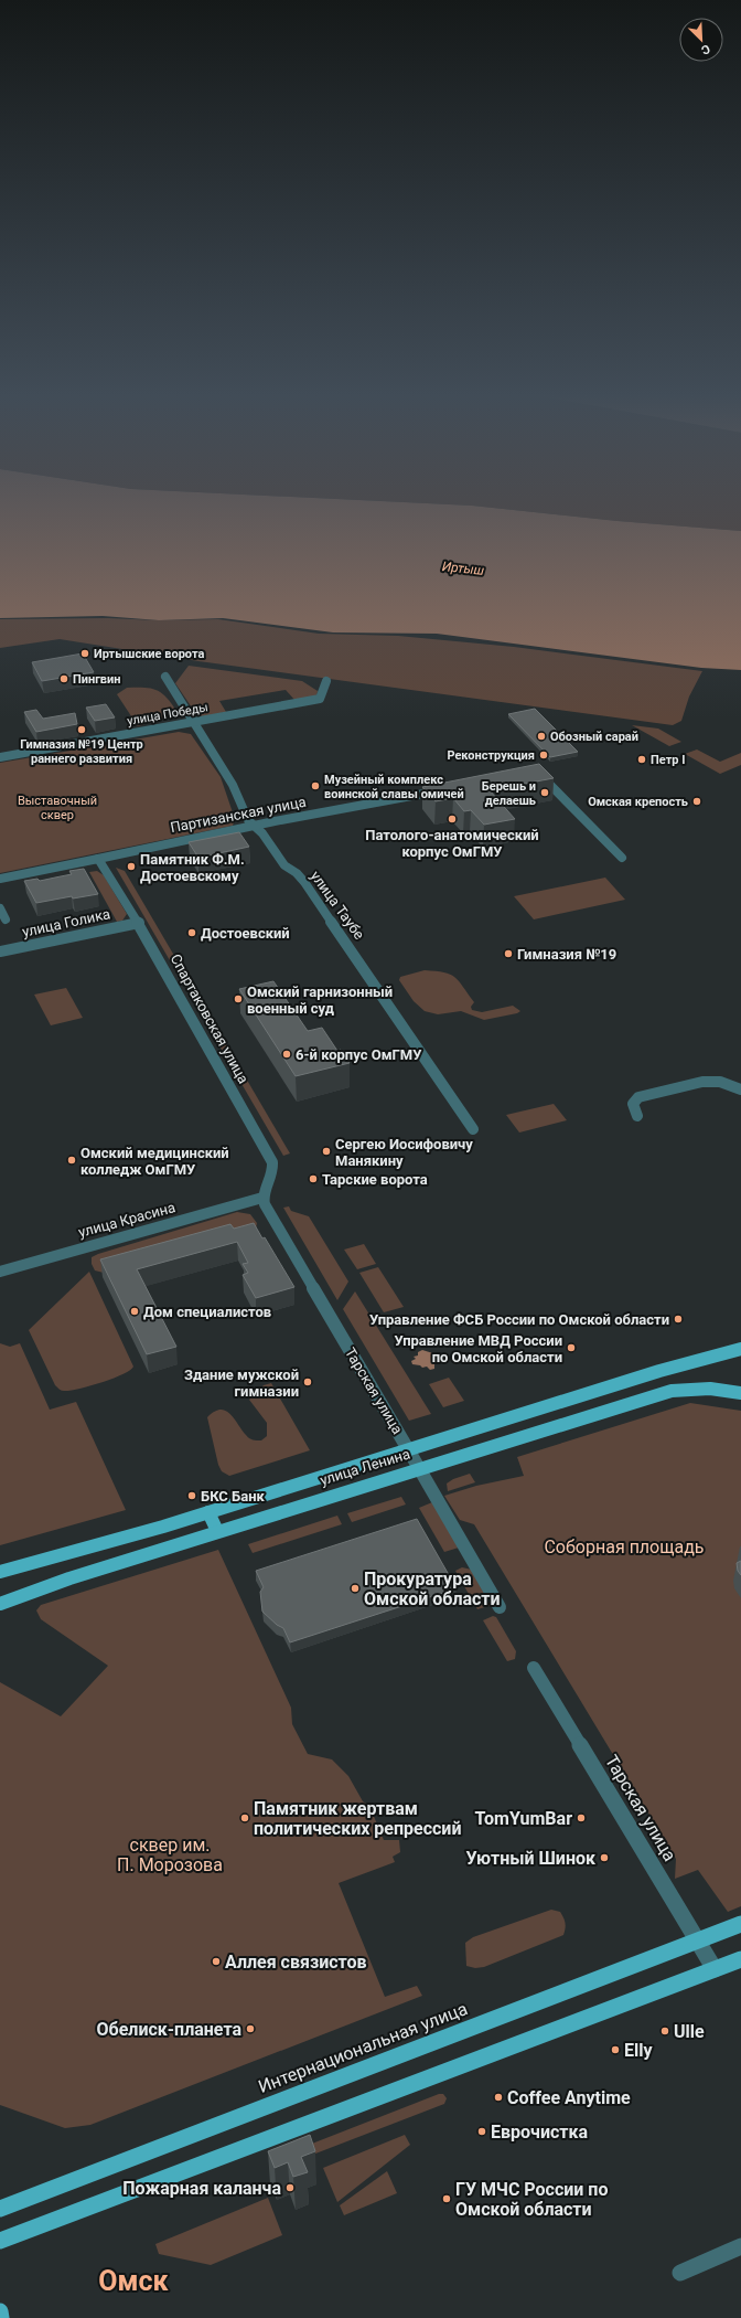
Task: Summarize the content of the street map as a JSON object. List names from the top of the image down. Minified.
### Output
{"streets":{"main road":["улица Ленина","Интернациональная улица"],"street":["улица Победы","Партизанская улица","улица Таубе","улица Голика","Спартаковская улица","улица Красина","Тарская улица"]},"crossings":[["улица Победы","улица Таубе"],["Партизанская улица","улица Таубе"],["Партизанская улица","Спартаковская улица"],["улица Голика","Спартаковская улица"],["Спартаковская улица","улица Красина"],["Спартаковская улица","Тарская улица"],["улица Красина","Тарская улица"],["Тарская улица","улица Ленина"],["Тарская улица","Интернациональная улица"]],"districts":["Омск"],"water":["Иртыш"],"parks":["Выставочный сквер","Соборная площадь","сквер им. П. Морозова"],"places":["Иртышские ворота","Пингвин","Гимназия №19 Центр раннего развития","Обозный сарай","Реконструкция","Петр I","Музейный комплекс воинской славы омичей","Берешь и делаешь","Омская крепость","Патолого-анатомический корпус ОмГМУ","Памятник Ф.М. Достоевскому","Достоевский","Гимназия №19","Омский гарнизонный военный суд","6-й корпус ОмГМУ","Сергею Иосифовичу Манякину","Омский медицинский колледж ОмГМУ","Тарские ворота","Дом специалистов","Управление ФСБ России по Омской области","Управление МВД России по Омской области","Здание мужской гимназии","БКС Банк","Прокуратура Омской области","Памятник жертвам политических репрессий","TomYumBar","Уютный Шинок","Аллея связистов","Обелиск-планета","Ulle","Elly","Coffee Anytime","Еврочистка","Пожарная каланча","ГУ МЧС России по Омской области"],"north":"bottom right"}
